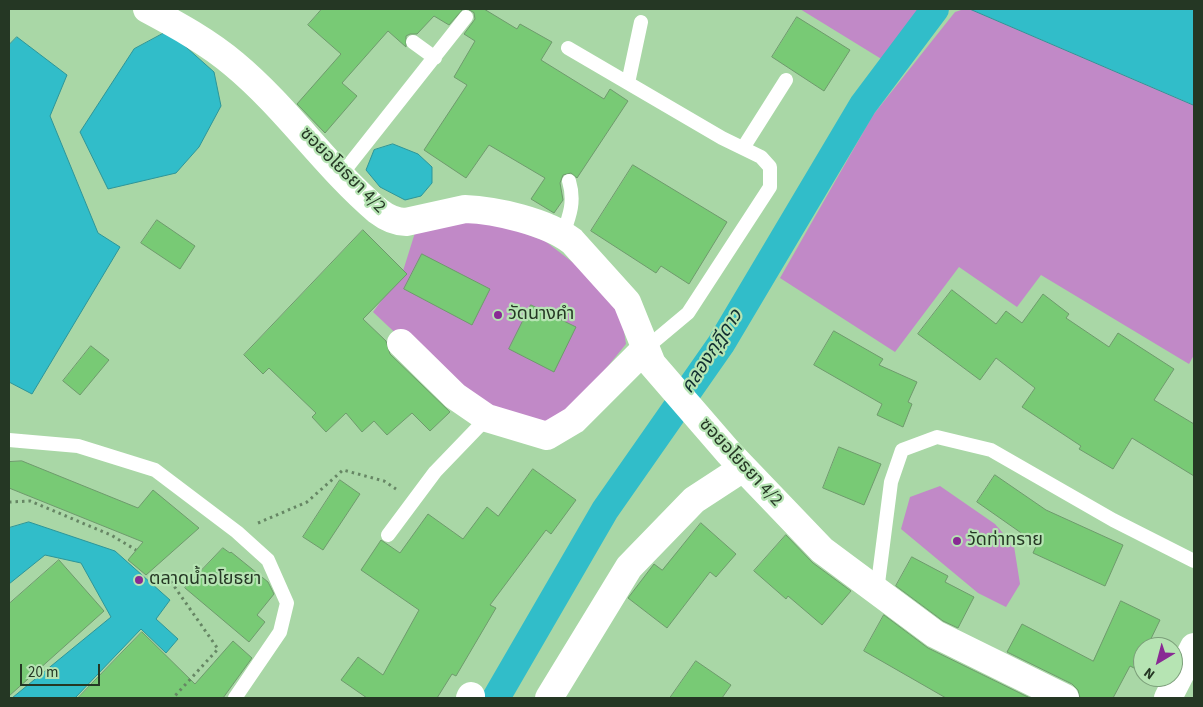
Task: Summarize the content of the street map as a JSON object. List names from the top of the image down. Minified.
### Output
{"streets":{"street":["ซอยอโยธยา 4/2"]},"water":["คลองกุฎีดาว"],"places":["วัดนางคำ","วัดท่าทราย","ตลาดน้ำอโยธยา"],"scale_bar":"20 m","north":"bottom left"}
